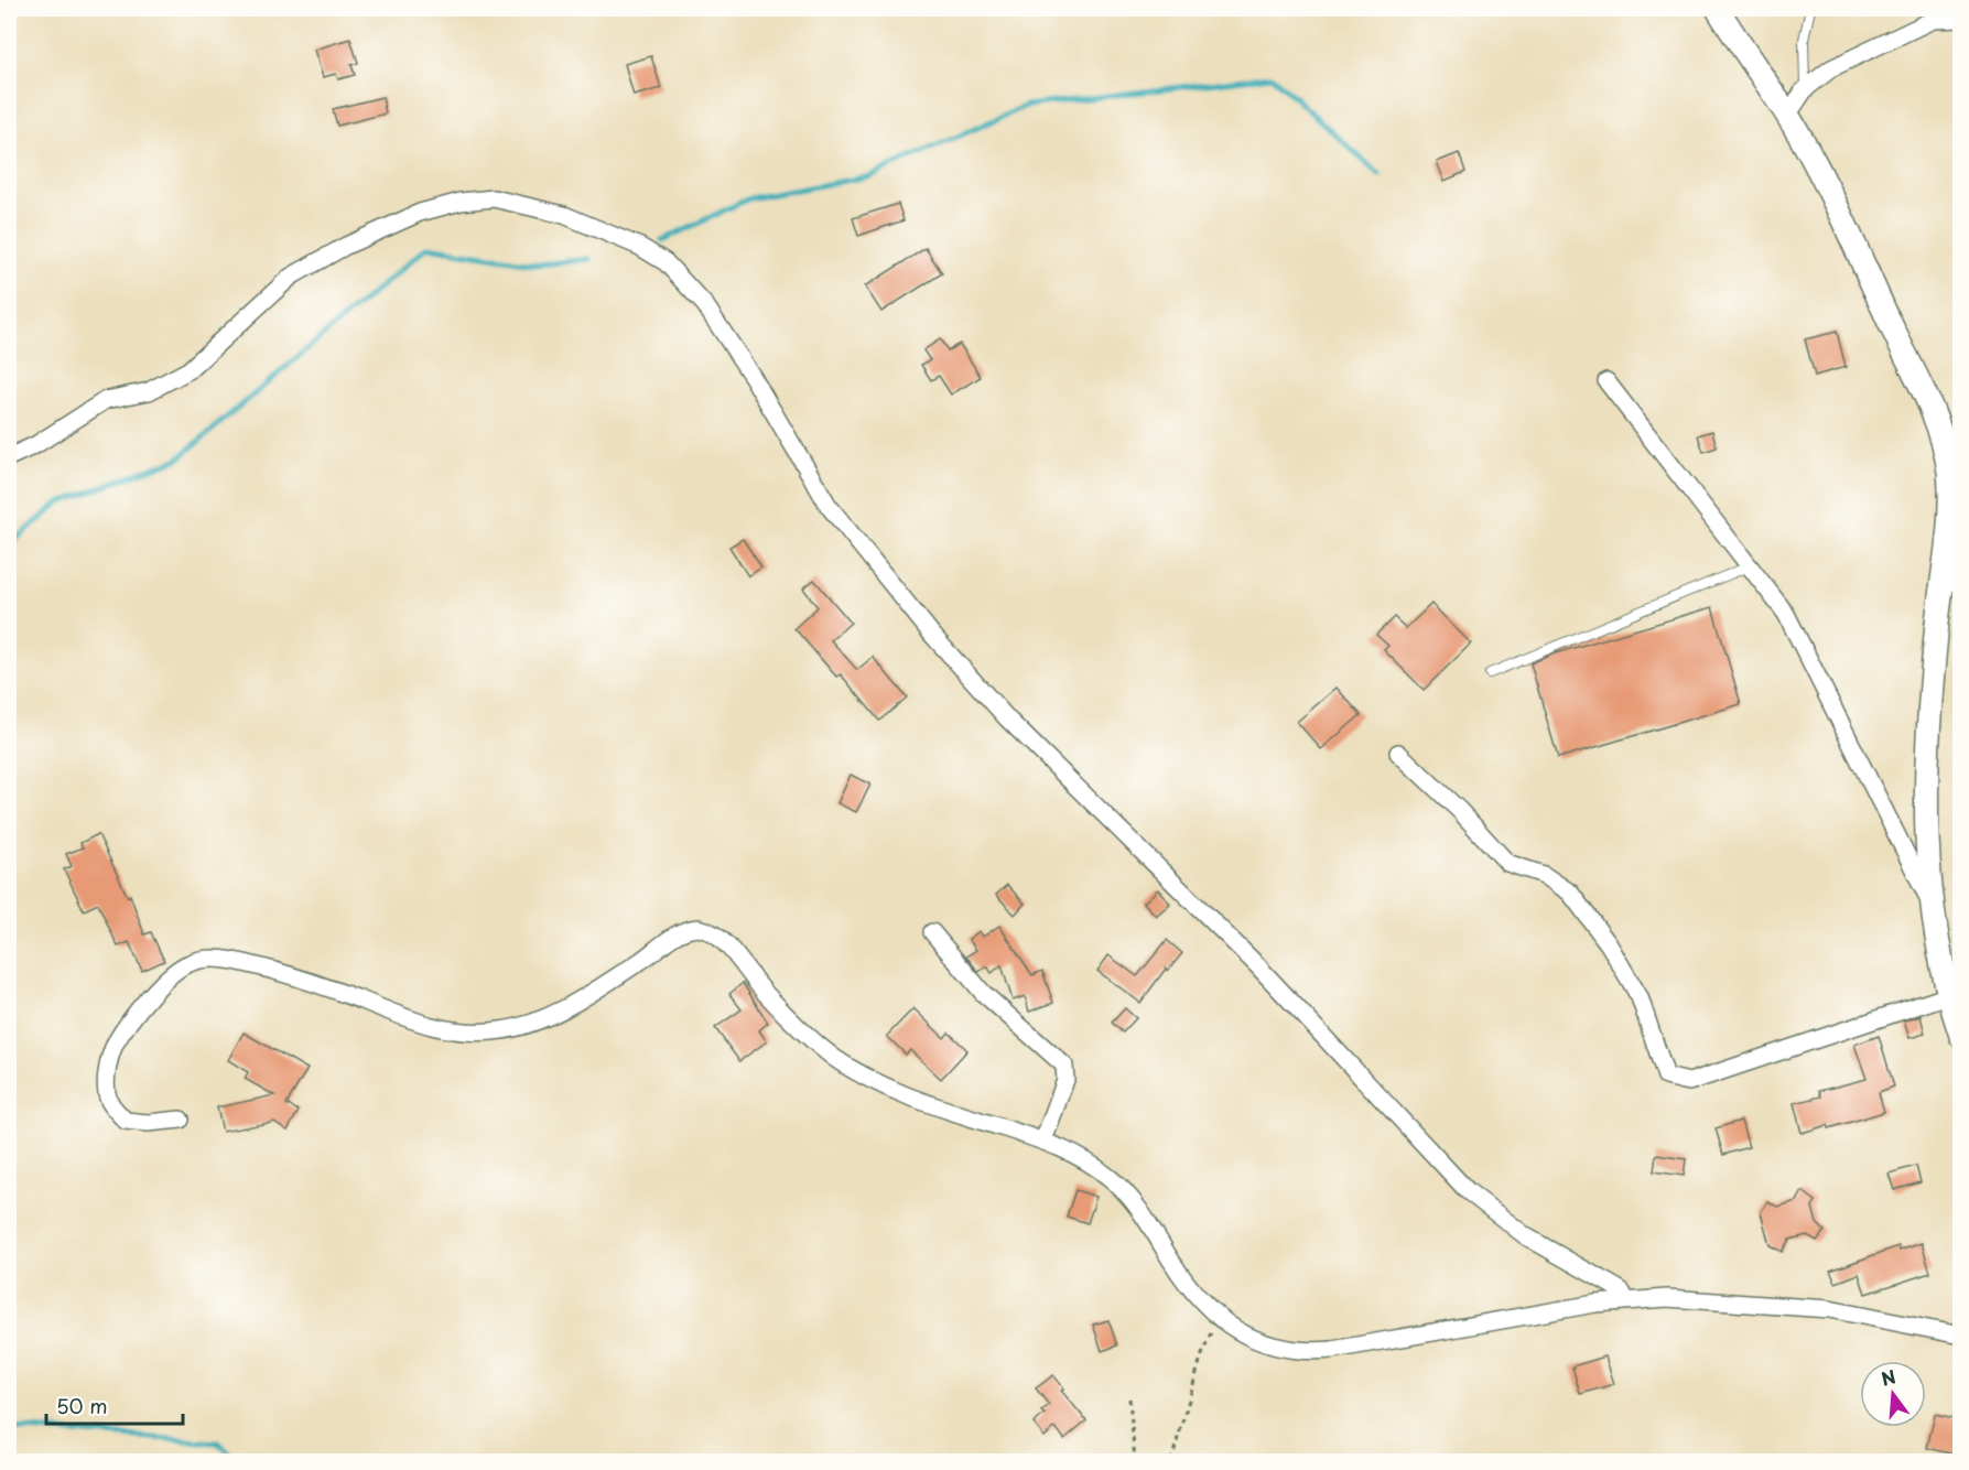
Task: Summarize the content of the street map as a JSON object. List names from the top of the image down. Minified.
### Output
{"scale_bar":"50 m","north":"top"}
